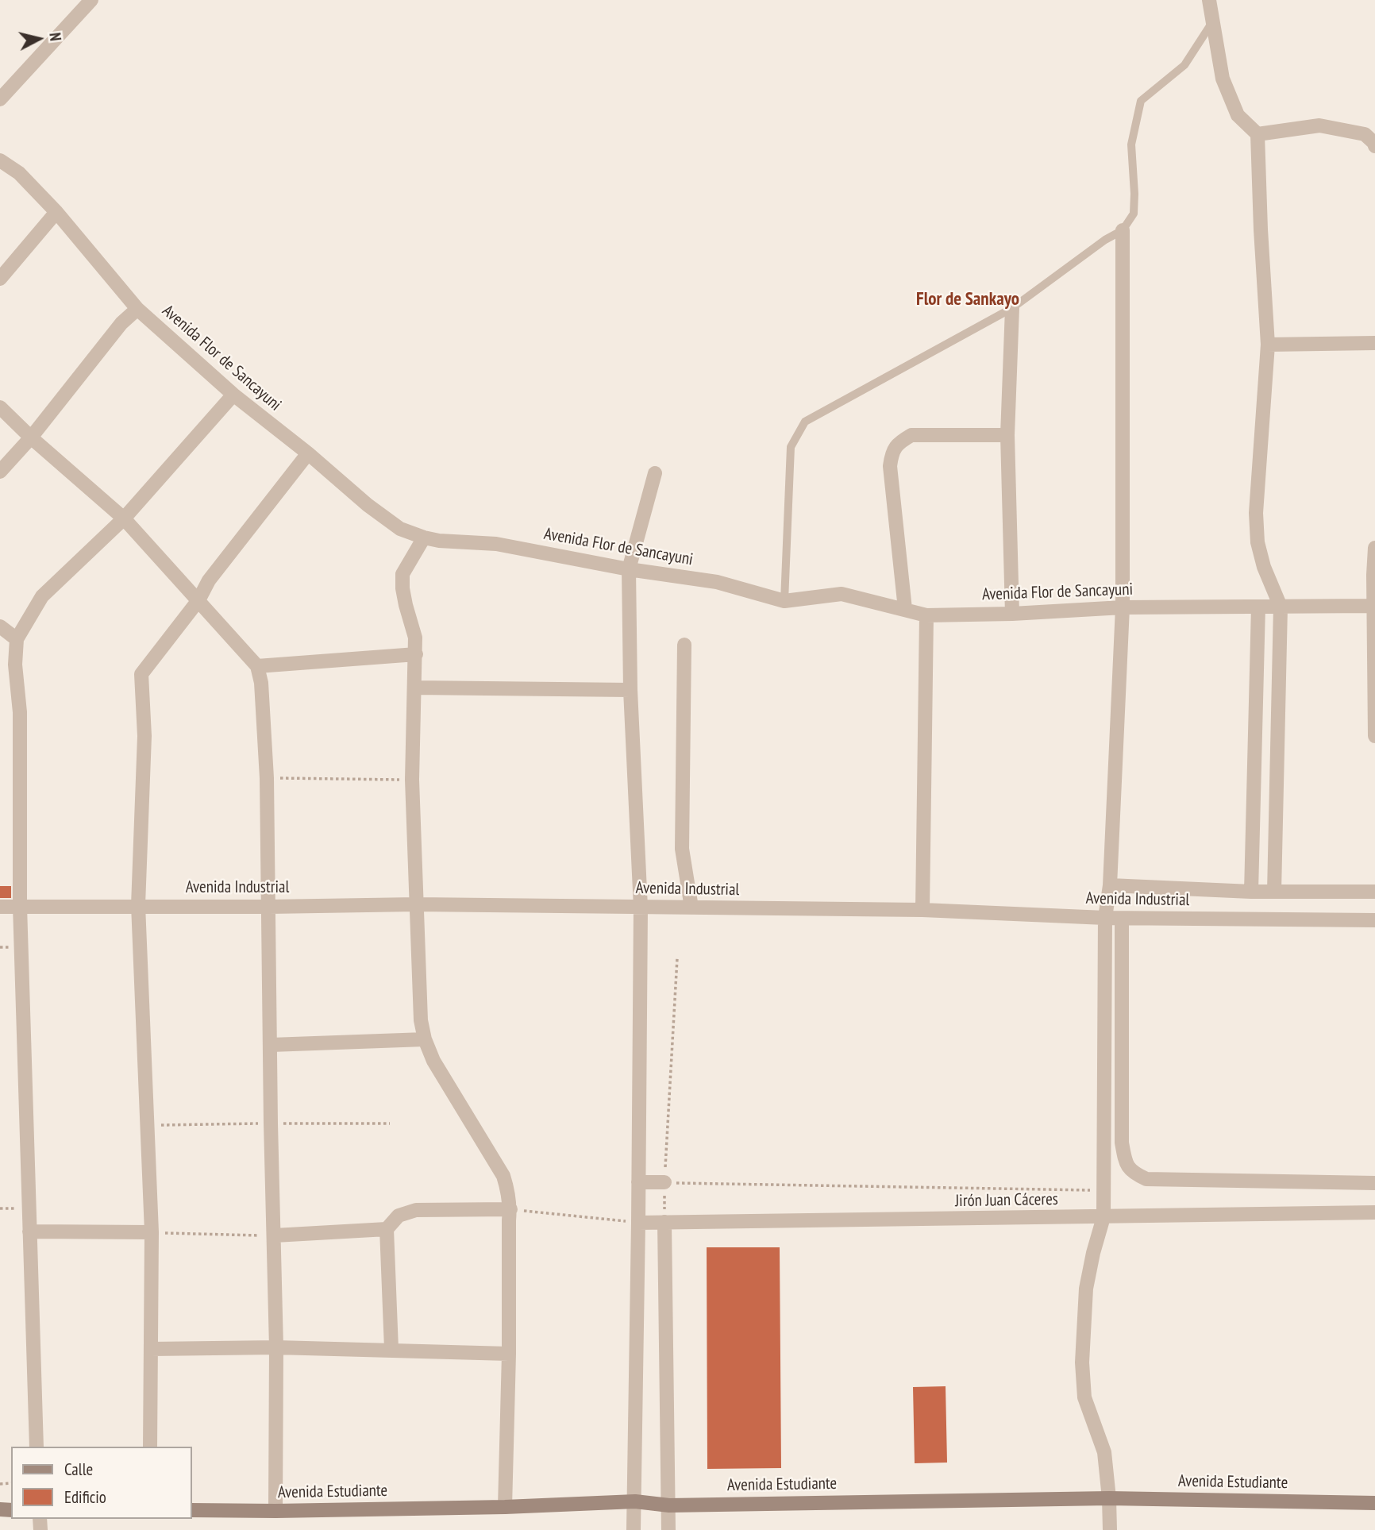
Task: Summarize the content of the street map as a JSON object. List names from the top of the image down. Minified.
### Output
{"streets":{"street":["Avenida Flor de Sancayuni","Avenida Industrial","Jirón Juan Cáceres","Avenida Estudiante"]},"districts":["Flor de Sankayo"],"legend":["Calle","Edificio"],"north":"right"}
